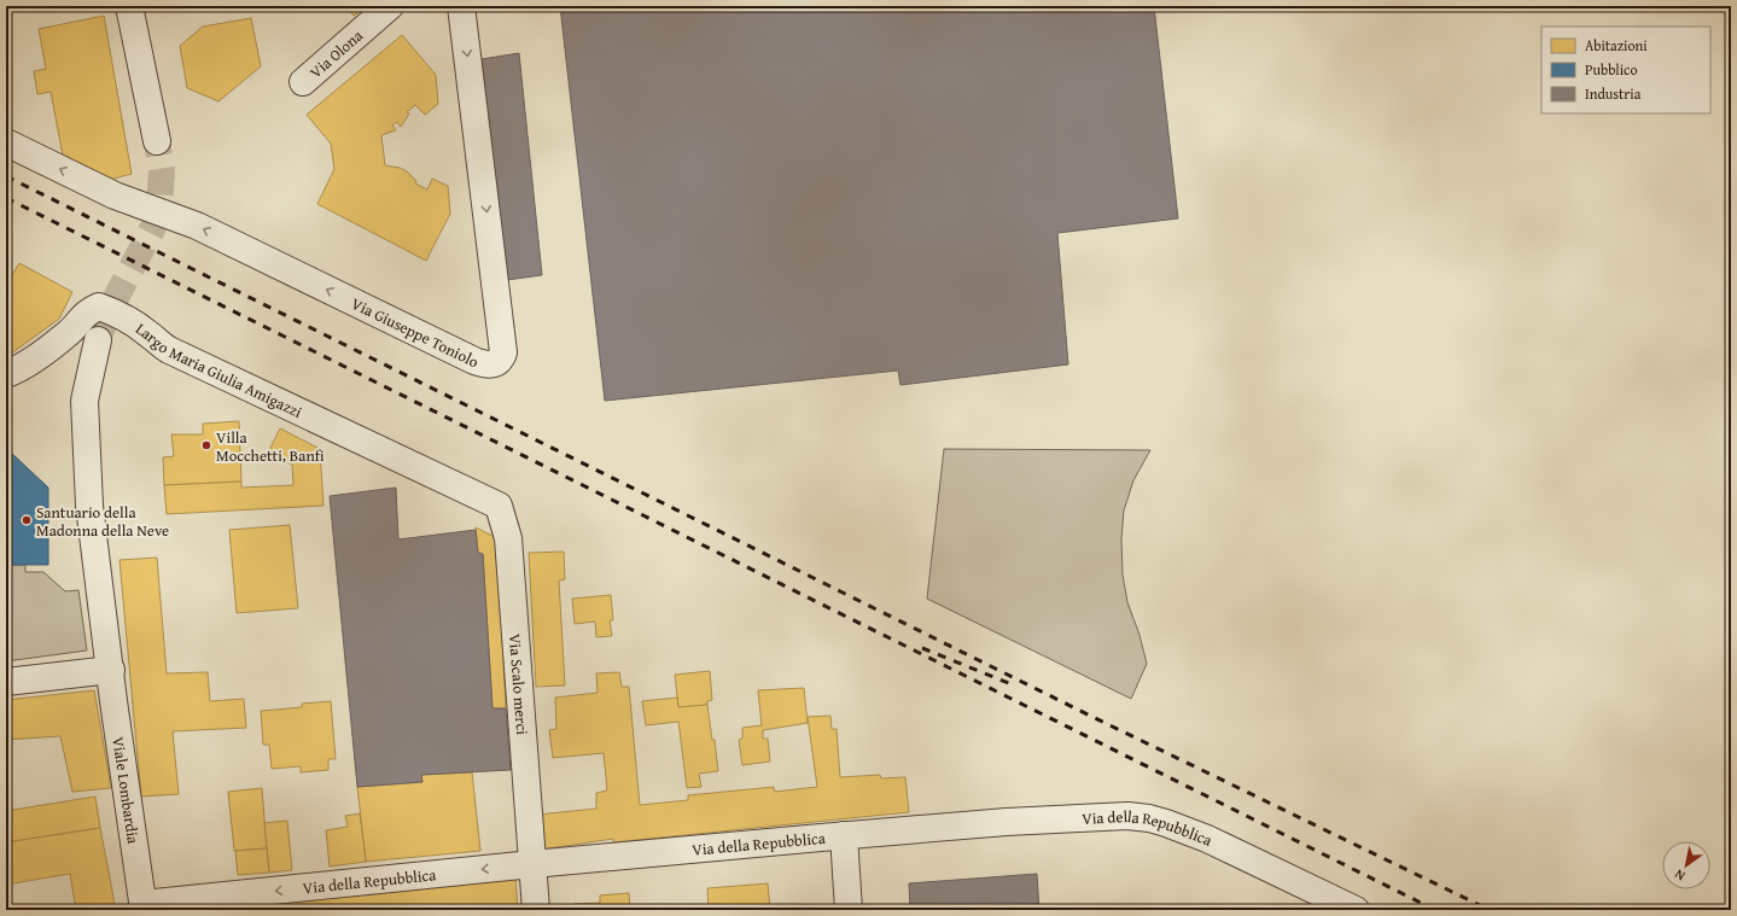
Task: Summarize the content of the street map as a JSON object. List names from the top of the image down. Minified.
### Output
{"streets":{"street":["Via Olona","Via Giuseppe Toniolo","Largo Maria Giulia Amigazzi","Via Scalo merci","Viale Lombardia","Via della Repubblica"]},"crossings":[["Largo Maria Giulia Amigazzi","Via Scalo merci"],["Via Scalo merci","Via della Repubblica"],["Viale Lombardia","Via della Repubblica"]],"places":["Villa Mocchetti, Banfi","Santuario della Madonna della Neve"],"legend":["Abitazioni","Pubblico","Industria"],"north":"bottom left"}
